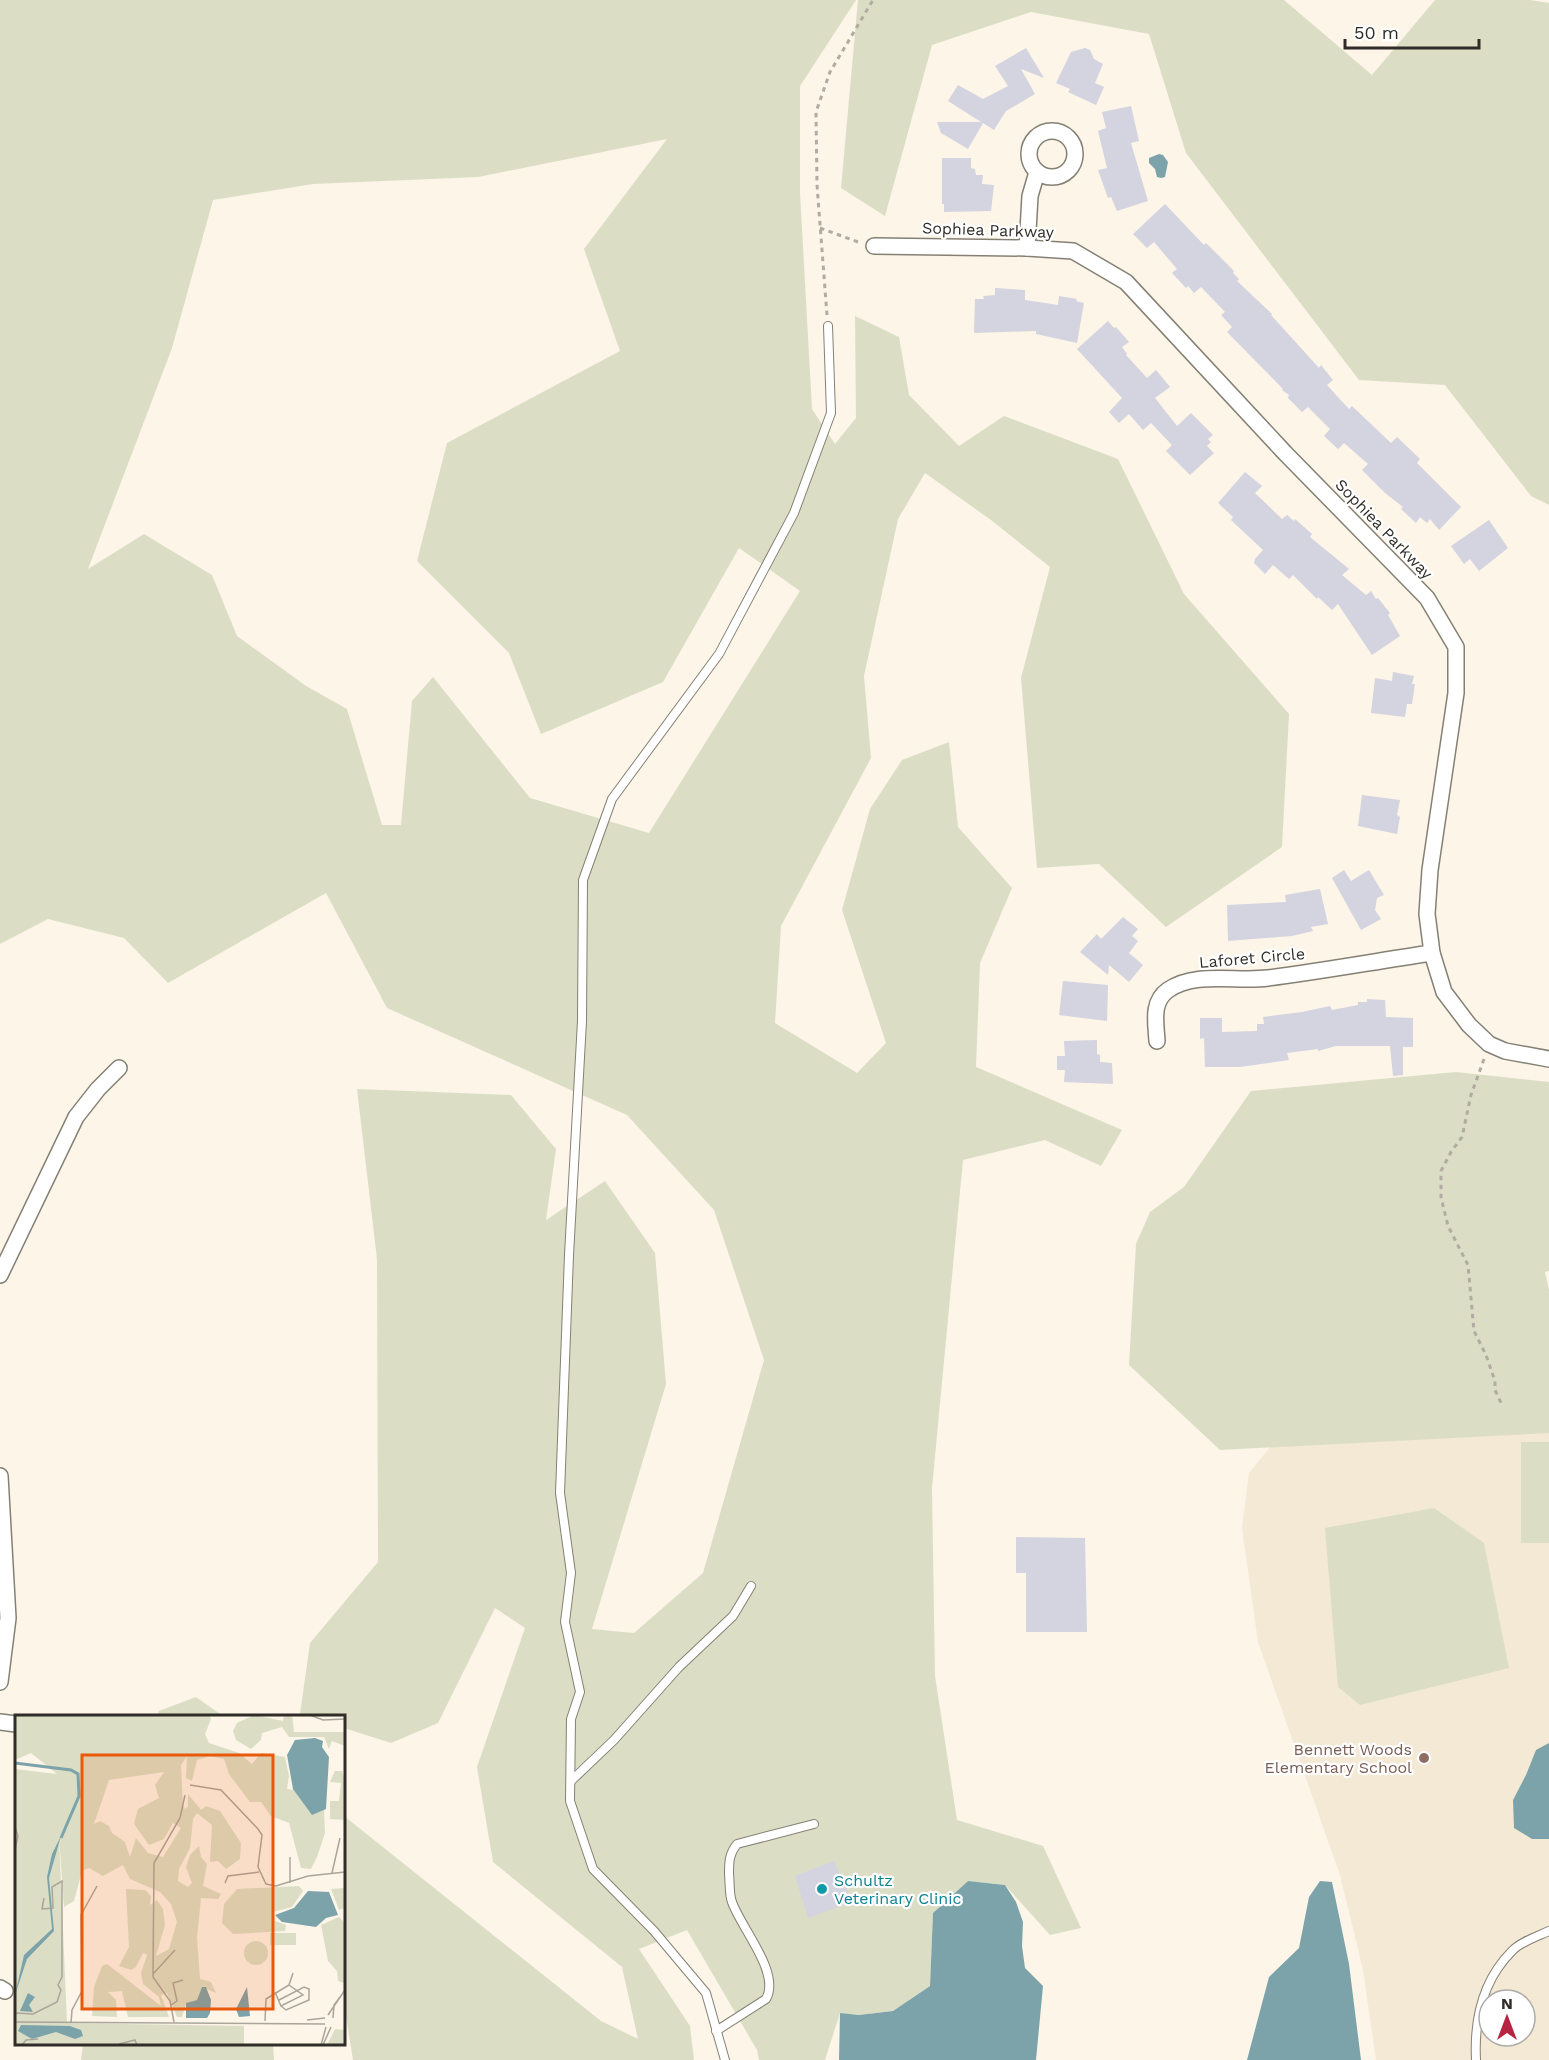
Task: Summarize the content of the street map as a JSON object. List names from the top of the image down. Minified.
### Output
{"streets":{"street":["Sophiea Parkway","Laforet Circle"]},"crossings":[["Sophiea Parkway","Laforet Circle"]],"places":["Bennett Woods Elementary School","Schultz Veterinary Clinic"],"scale_bar":"50 m","north":"top"}
